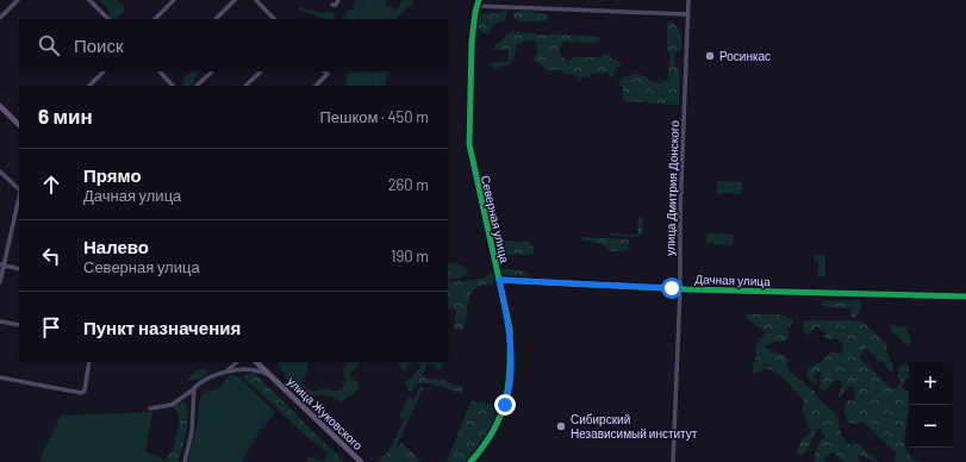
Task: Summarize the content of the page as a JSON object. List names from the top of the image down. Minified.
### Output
{"streets":{"main road":["улица Жуковского"],"street":["улица Дмитрия Донского","Северная улица","Дачная улица"]},"crossings":[["улица Дмитрия Донского","Дачная улица"],["Северная улица","Дачная улица"]],"places":["Росинкас","Сибирский Независимый институт"],"page":{"search":"Поиск","heading":["6 мин","Пешком · 450 m"],"list":[["Прямо","Дачная улица","260 m"],["Налево","Северная улица","190 m"],"Пункт назначения"],"map_buttons":["+","−"]}}
